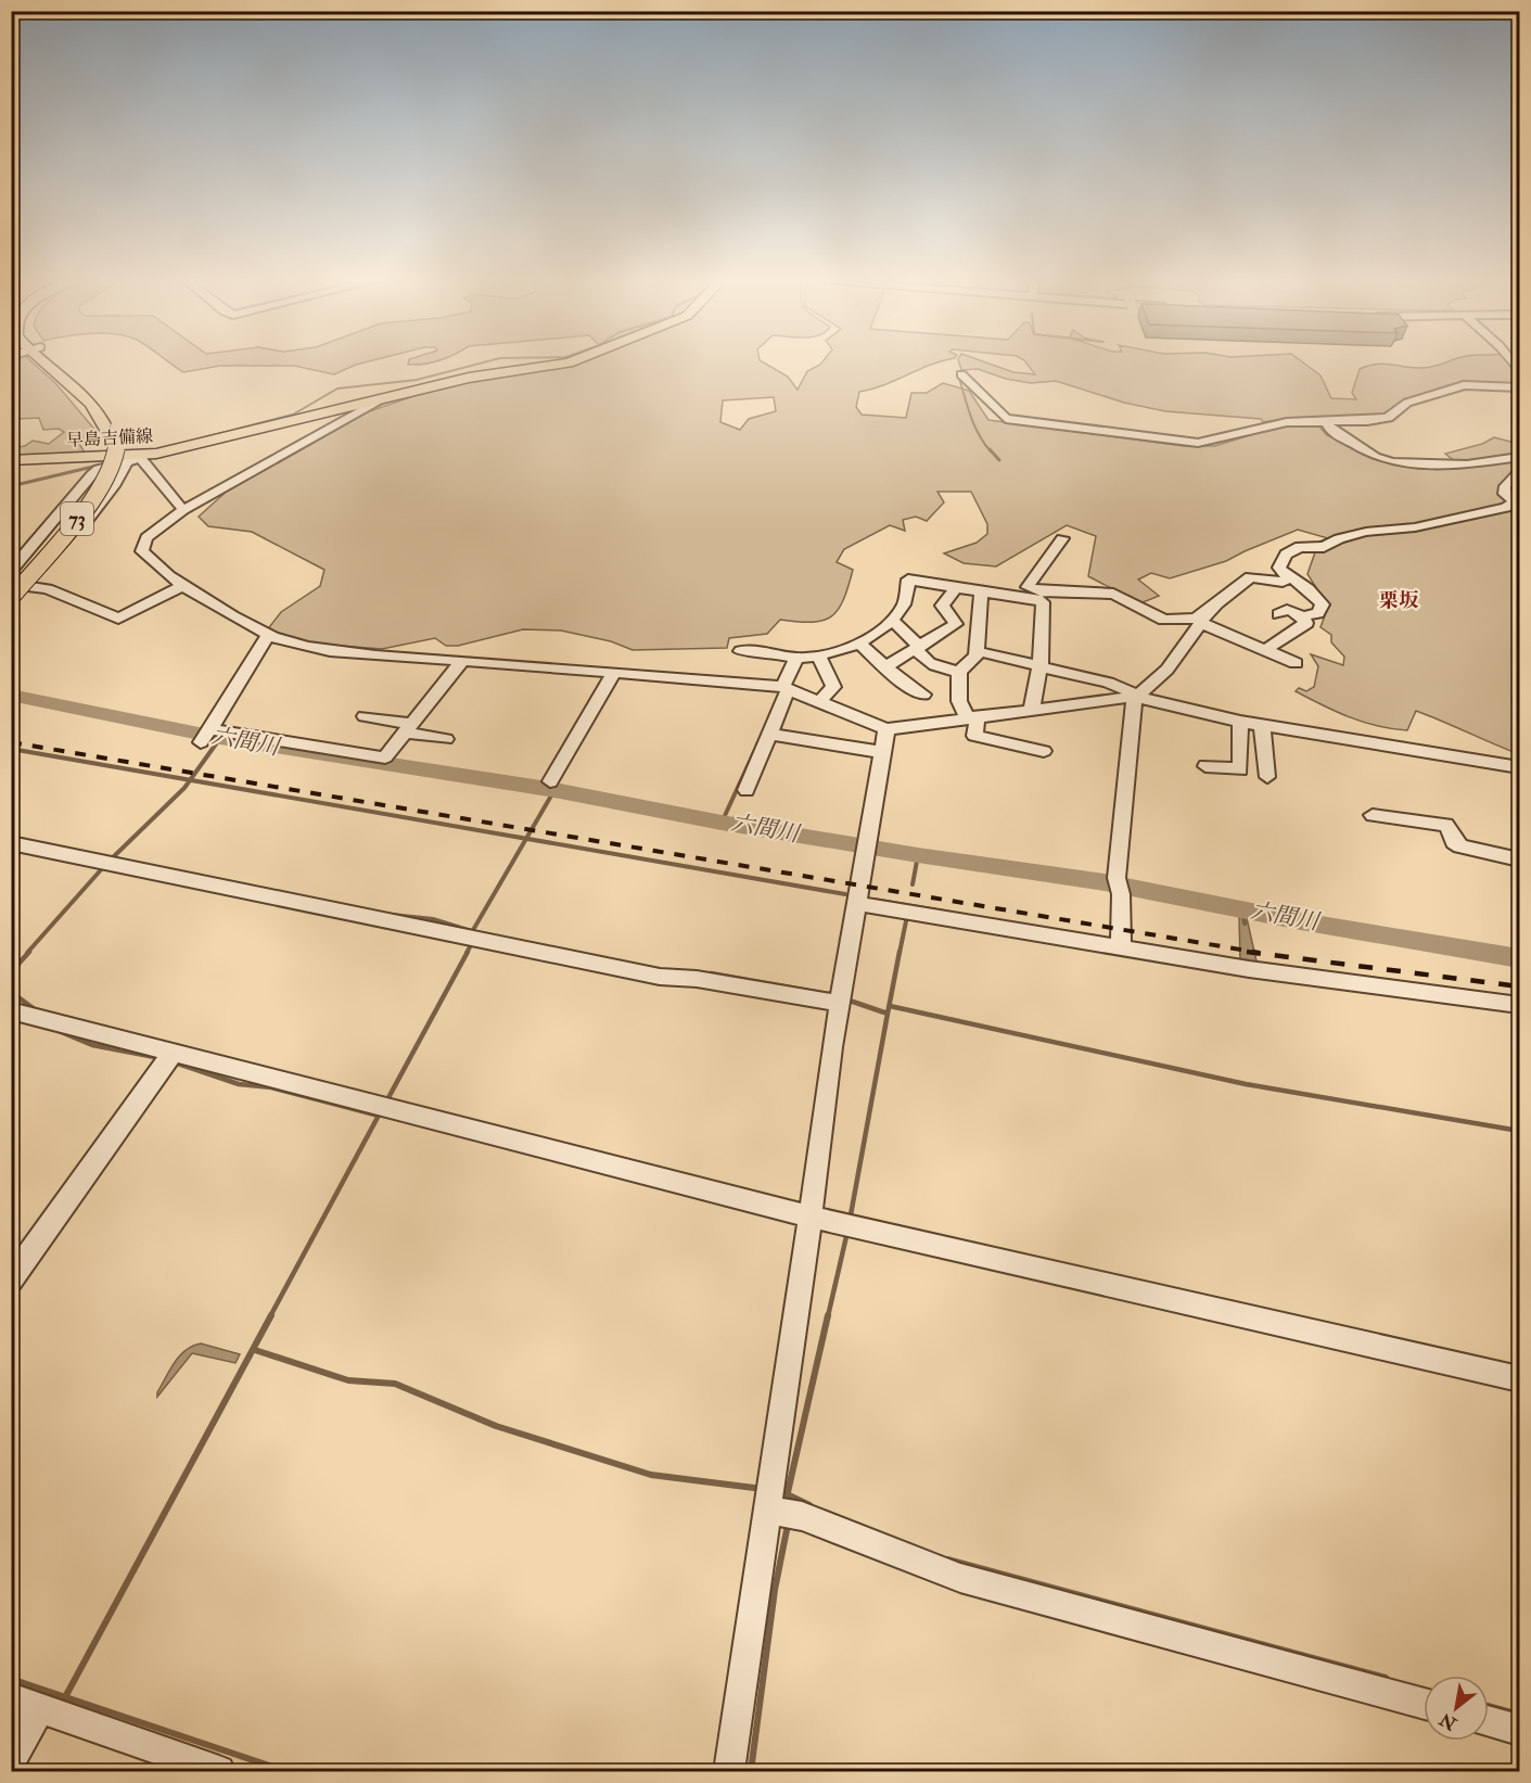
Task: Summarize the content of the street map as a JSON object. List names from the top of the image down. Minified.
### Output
{"streets":{"main road":["早島吉備線","73"]},"districts":["栗坂"],"water":["六間川"],"north":"bottom left"}
